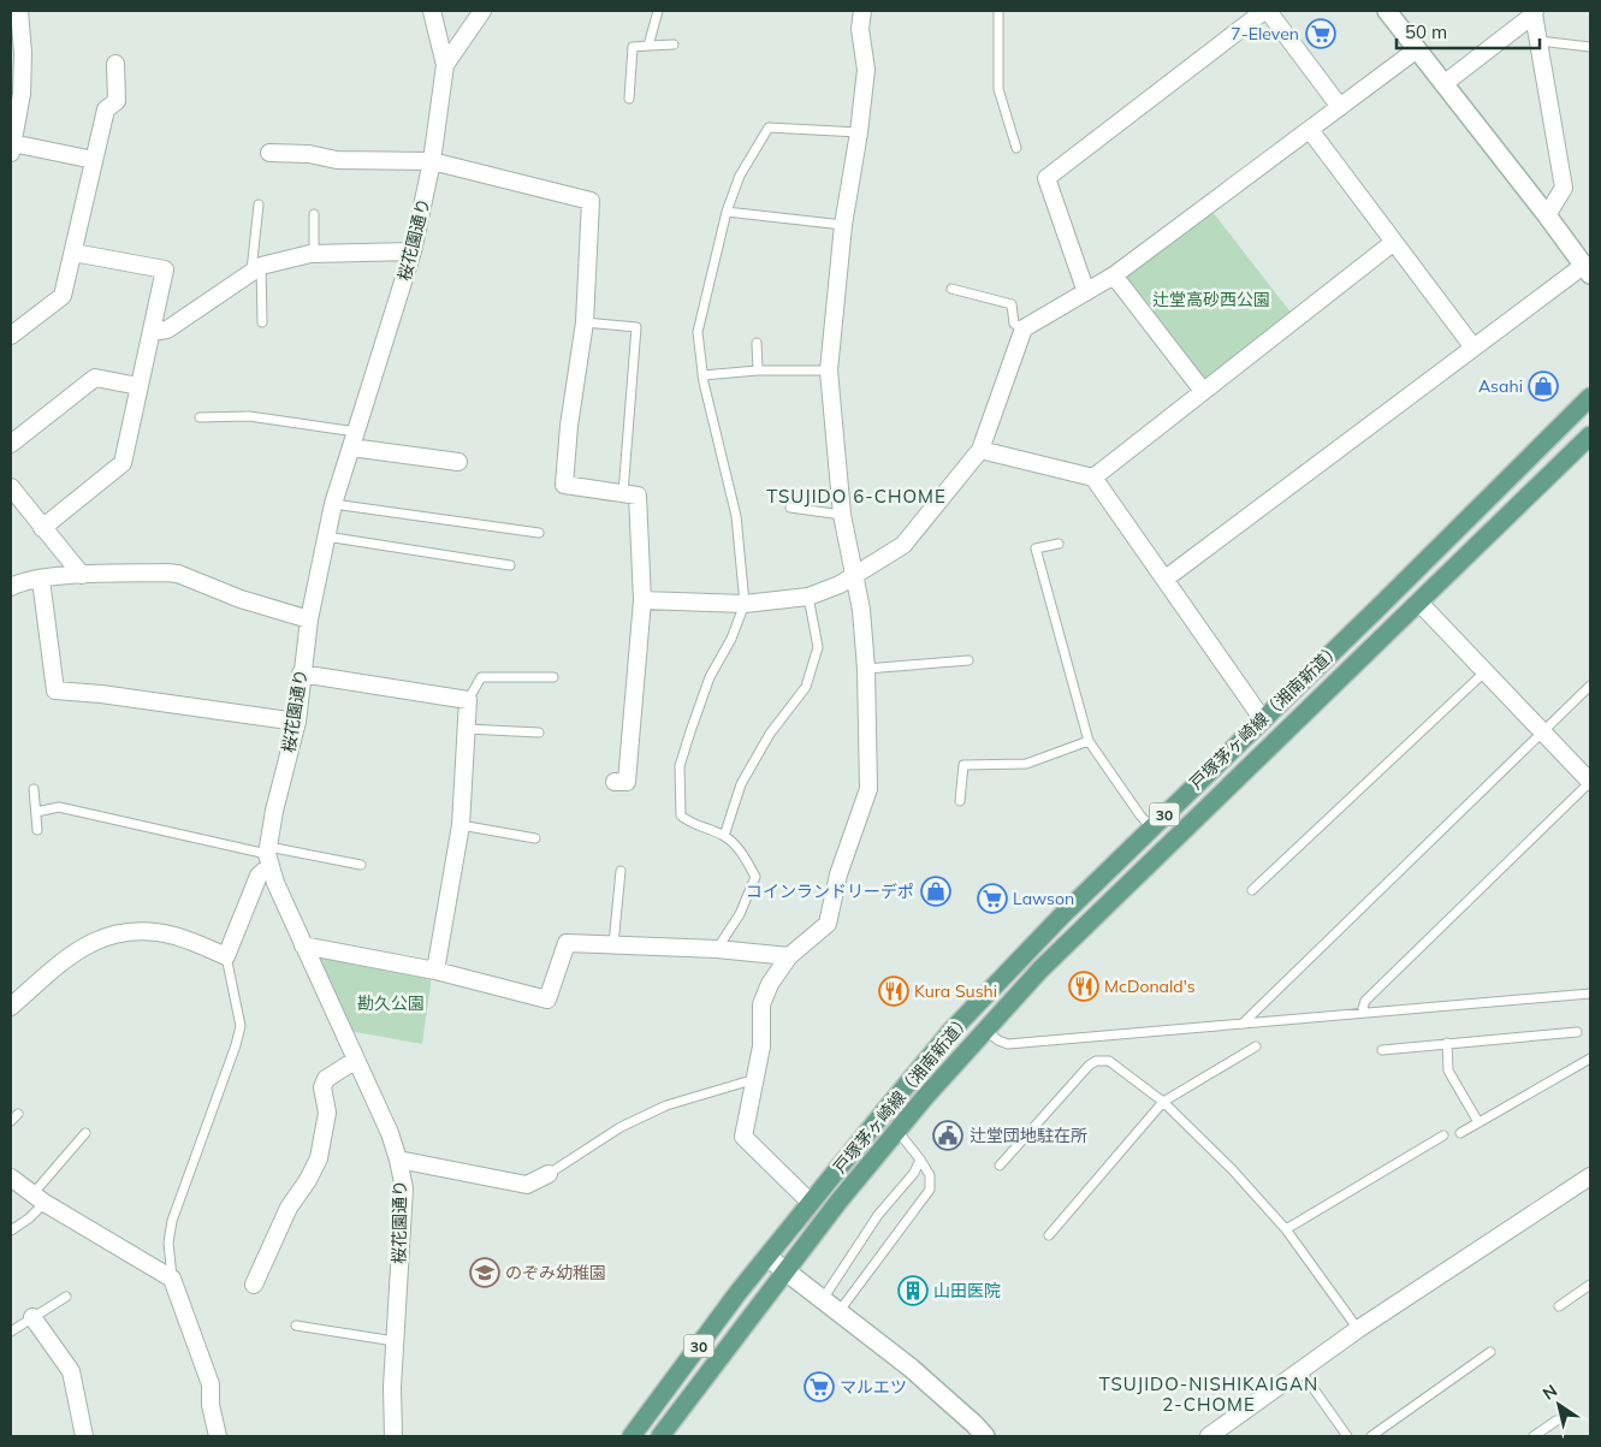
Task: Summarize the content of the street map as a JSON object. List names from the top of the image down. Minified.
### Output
{"streets":{"main road":["戸塚茅ヶ崎線（湘南新道）","30"],"street":["桜花園通り"]},"districts":["TSUJIDO 6-CHOME","TSUJIDO-NISHIKAIGAN 2-CHOME"],"parks":["辻堂高砂西公園","勘久公園"],"places":{"supermarket":["7-Eleven","Lawson","マルエツ"],"shop":["Asahi","コインランドリーデポ"],"restaurant":["McDonald's","Kura Sushi"],"public building":["辻堂団地駐在所"],"school or university":["のぞみ幼稚園"],"building":["山田医院"]},"scale_bar":"50 m","north":"top left"}
